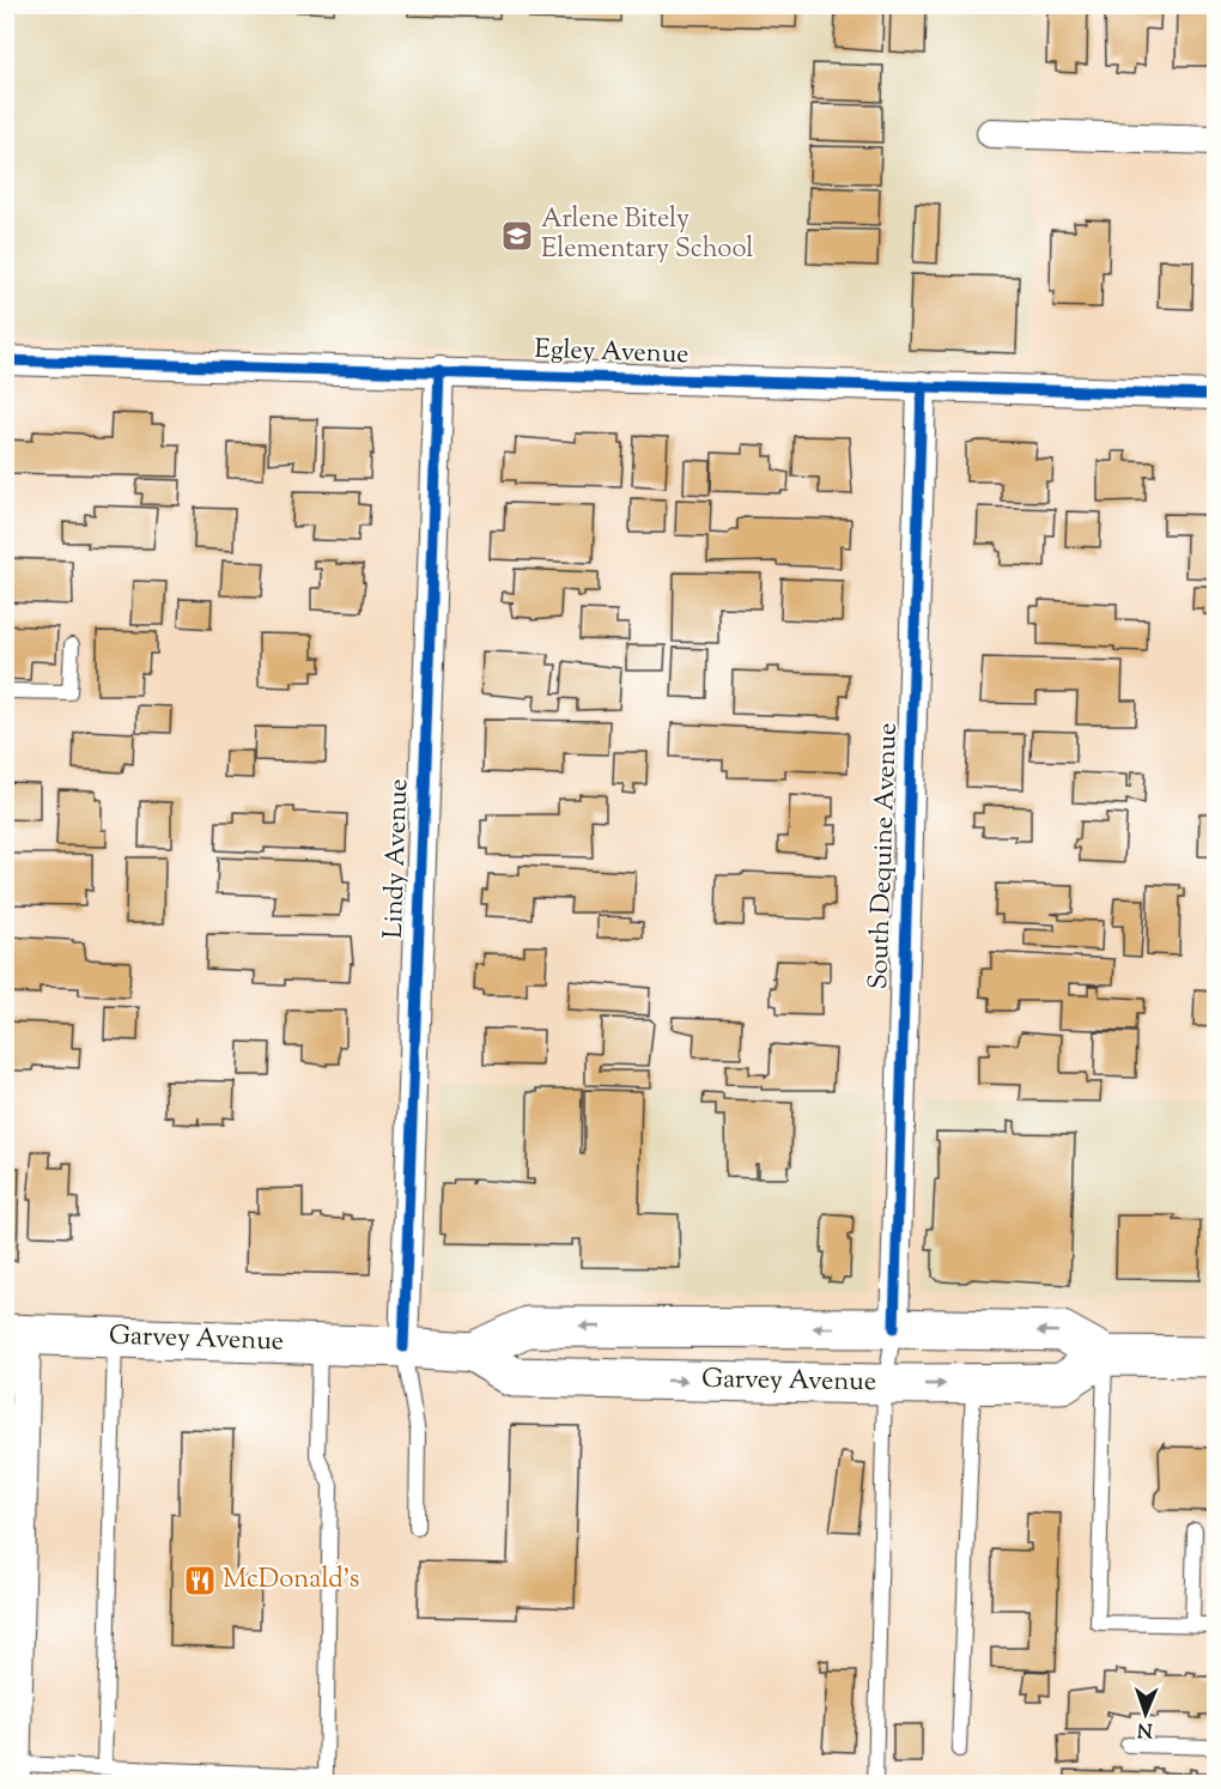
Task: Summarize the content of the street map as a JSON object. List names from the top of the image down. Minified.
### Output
{"streets":{"main road":["Garvey Avenue"],"street":["Egley Avenue","South Dequine Avenue","Lindy Avenue"]},"crossings":[["Egley Avenue","South Dequine Avenue"],["Egley Avenue","Lindy Avenue"],["South Dequine Avenue","Garvey Avenue"],["Lindy Avenue","Garvey Avenue"]],"places":{"school or university":["Arlene Bitely Elementary School"],"restaurant":["McDonald's"]},"north":"bottom"}
